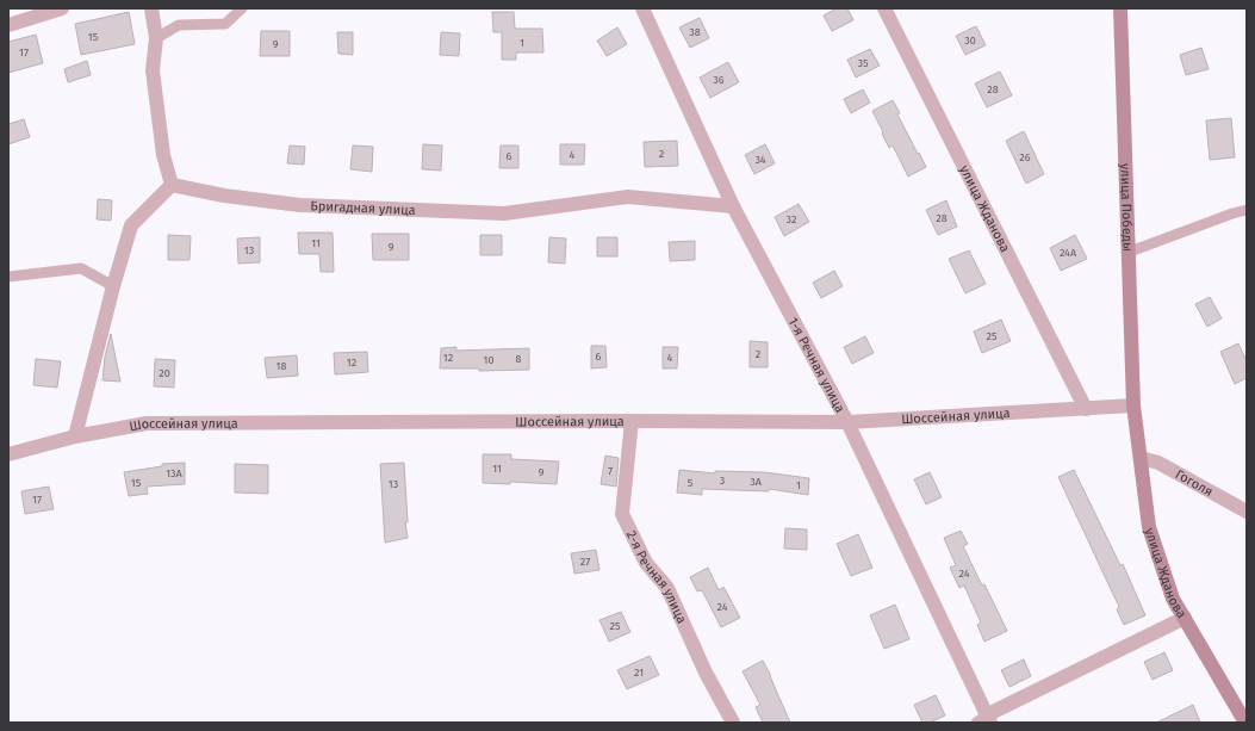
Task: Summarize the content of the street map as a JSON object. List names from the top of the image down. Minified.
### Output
{"streets":{"street":["Бригадная улица","улица Победы","улица Жданова","1-я Речная улица","Шоссейная улица","Гоголя","2-я Речная улица"]},"crossings":[["Бригадная улица","1-я Речная улица"],["улица Победы","улица Жданова"],["улица Победы","Шоссейная улица"],["улица Жданова","Шоссейная улица"],["улица Жданова","Гоголя"],["1-я Речная улица","Шоссейная улица"],["Шоссейная улица","2-я Речная улица"]],"house_numbers":["38","15","30","1","9","17","35","36","28","2","4","6","26","34","28","32","11","9","13","24А","25","2","6","12","4","8","10","12","18","20","11","7","9","13А","3","3А","15","5","13","1","17","27","24","24","25","21"]}
